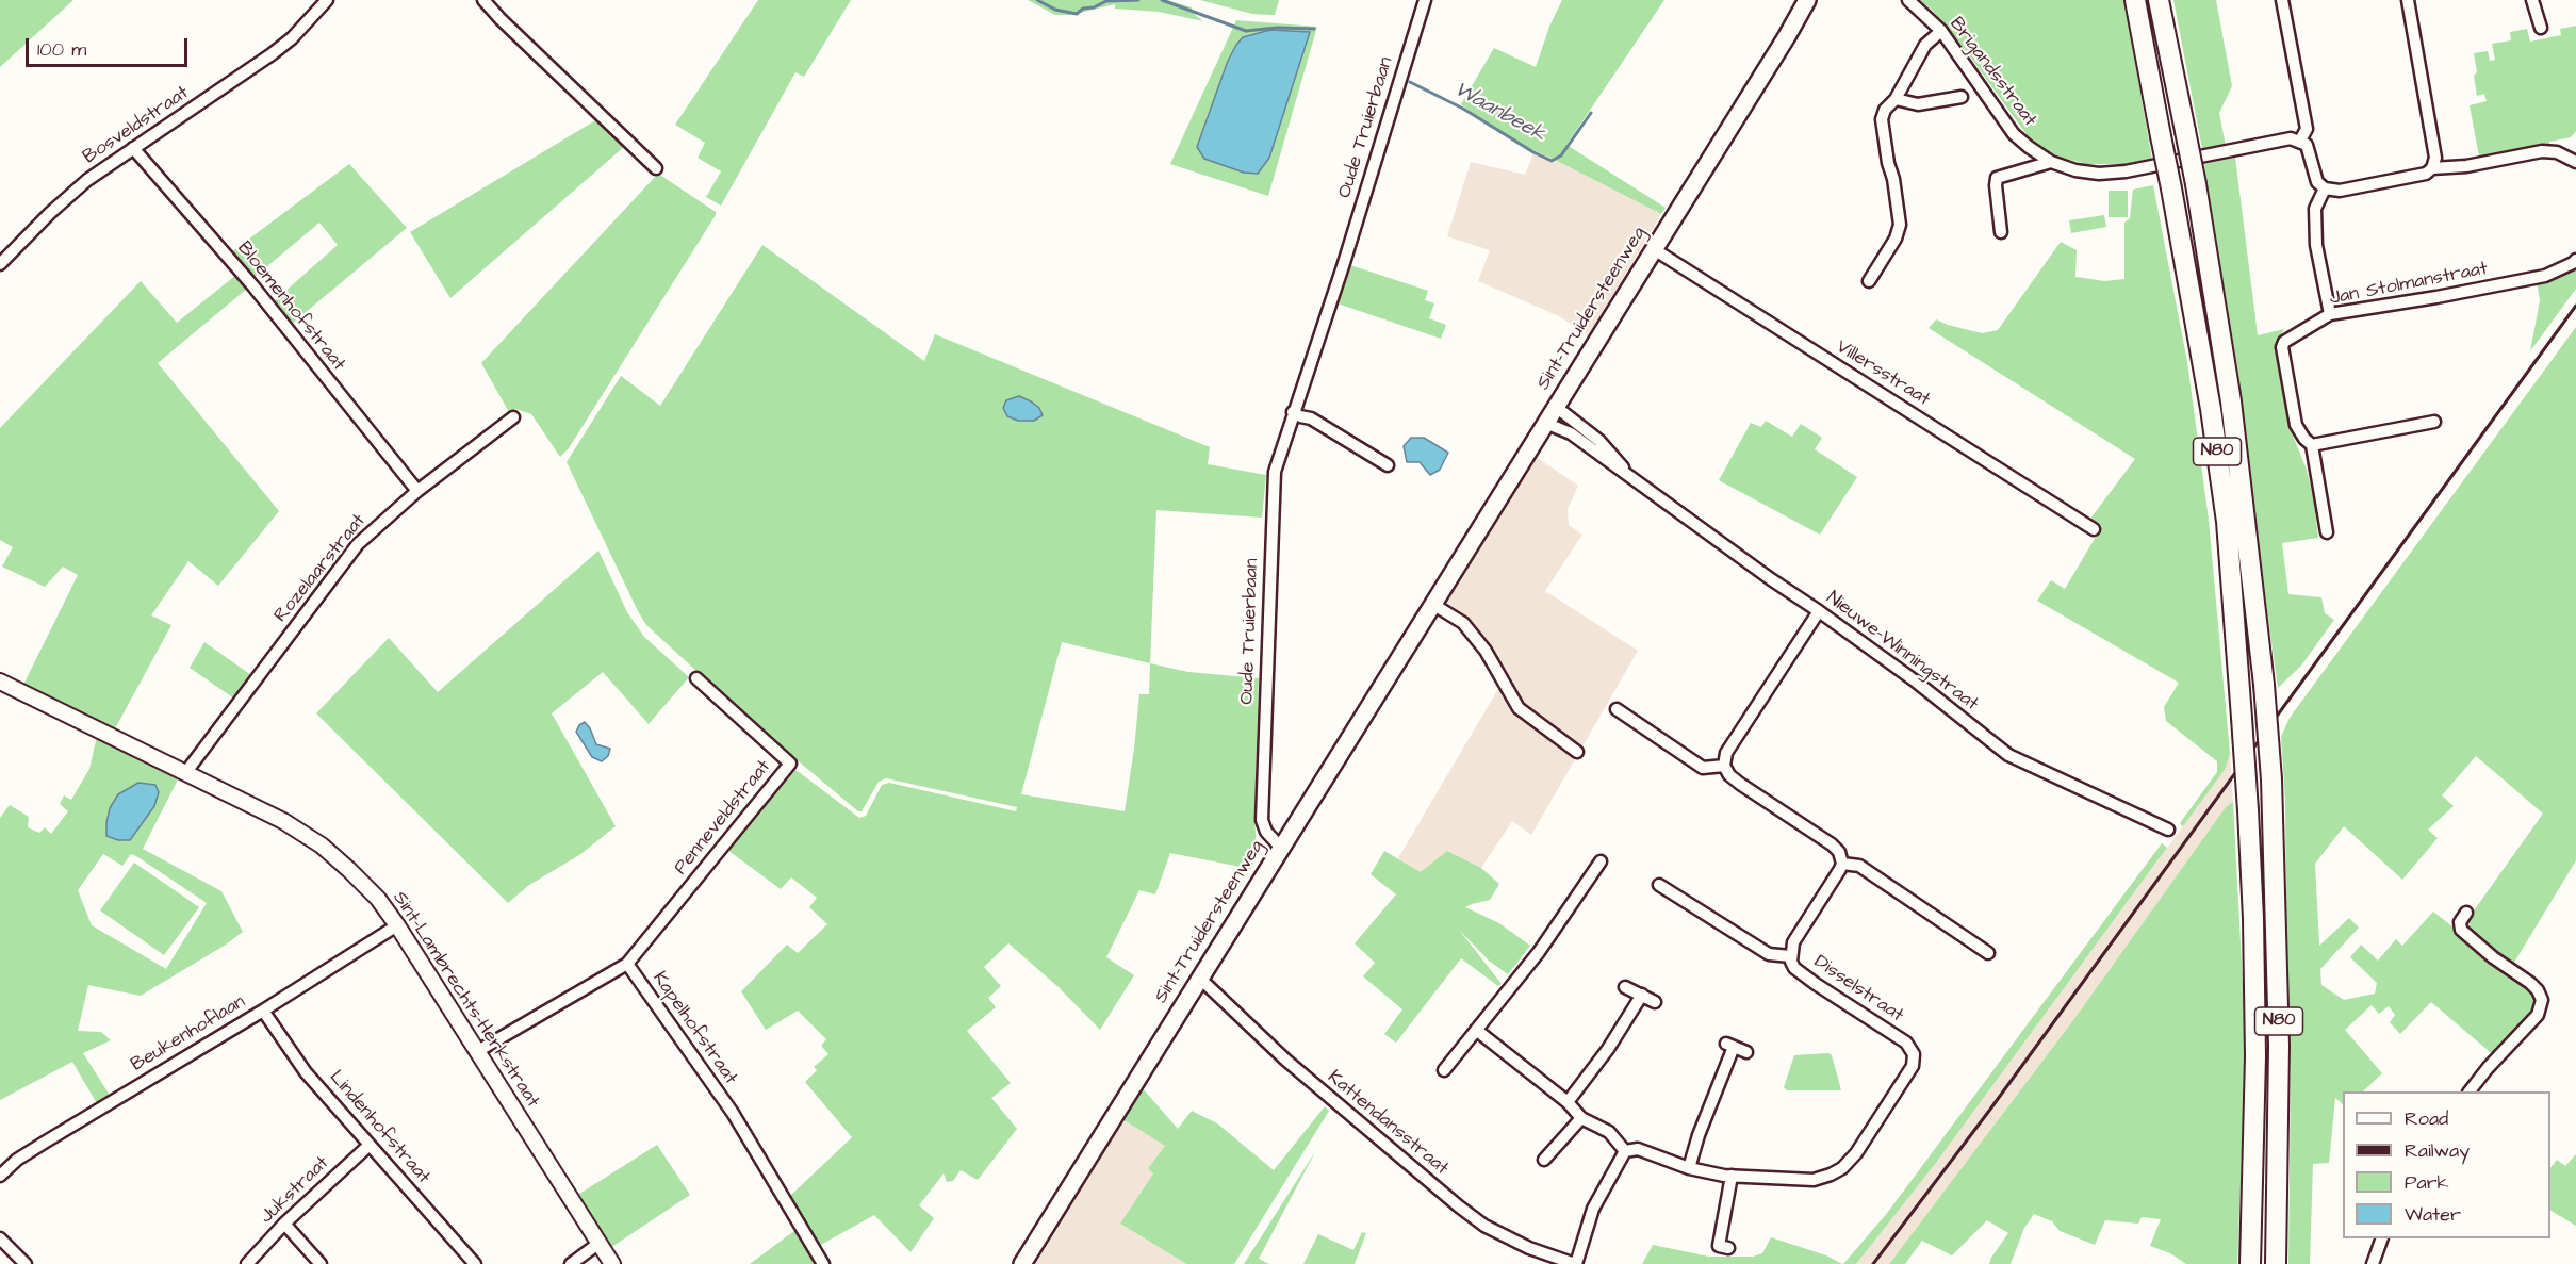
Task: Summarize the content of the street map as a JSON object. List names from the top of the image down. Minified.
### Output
{"streets":{"highway":["N80"],"main road":["Sint-Truidersteenweg"],"street":["Brigandsstraat","Bosveldstraat","Oude Truierbaan","Jan Stolmanstraat","Bloemenhofstraat","Villersstraat","Rozelaarstraat","Nieuwe-Winningstraat","Penneveldstraat","Disselstraat","Sint-Lambrechts-Herkstraat","Kapelhofstraat","Beukenhoflaan","Kattendansstraat","Lindenhofstraat","Jukstraat"]},"crossings":[["Bosveldstraat","Bloemenhofstraat"],["Oude Truierbaan","Sint-Truidersteenweg"],["Bloemenhofstraat","Rozelaarstraat"],["Sint-Truidersteenweg","Villersstraat"],["Sint-Truidersteenweg","Nieuwe-Winningstraat"],["Sint-Truidersteenweg","Kattendansstraat"],["Rozelaarstraat","Sint-Lambrechts-Herkstraat"],["Penneveldstraat","Kapelhofstraat"],["Sint-Lambrechts-Herkstraat","Kapelhofstraat"],["Sint-Lambrechts-Herkstraat","Beukenhoflaan"],["Beukenhoflaan","Lindenhofstraat"],["Lindenhofstraat","Jukstraat"]],"water":["Waanbeek"],"legend":["Road","Railway","Park","Water"],"scale_bar":"100 m"}
